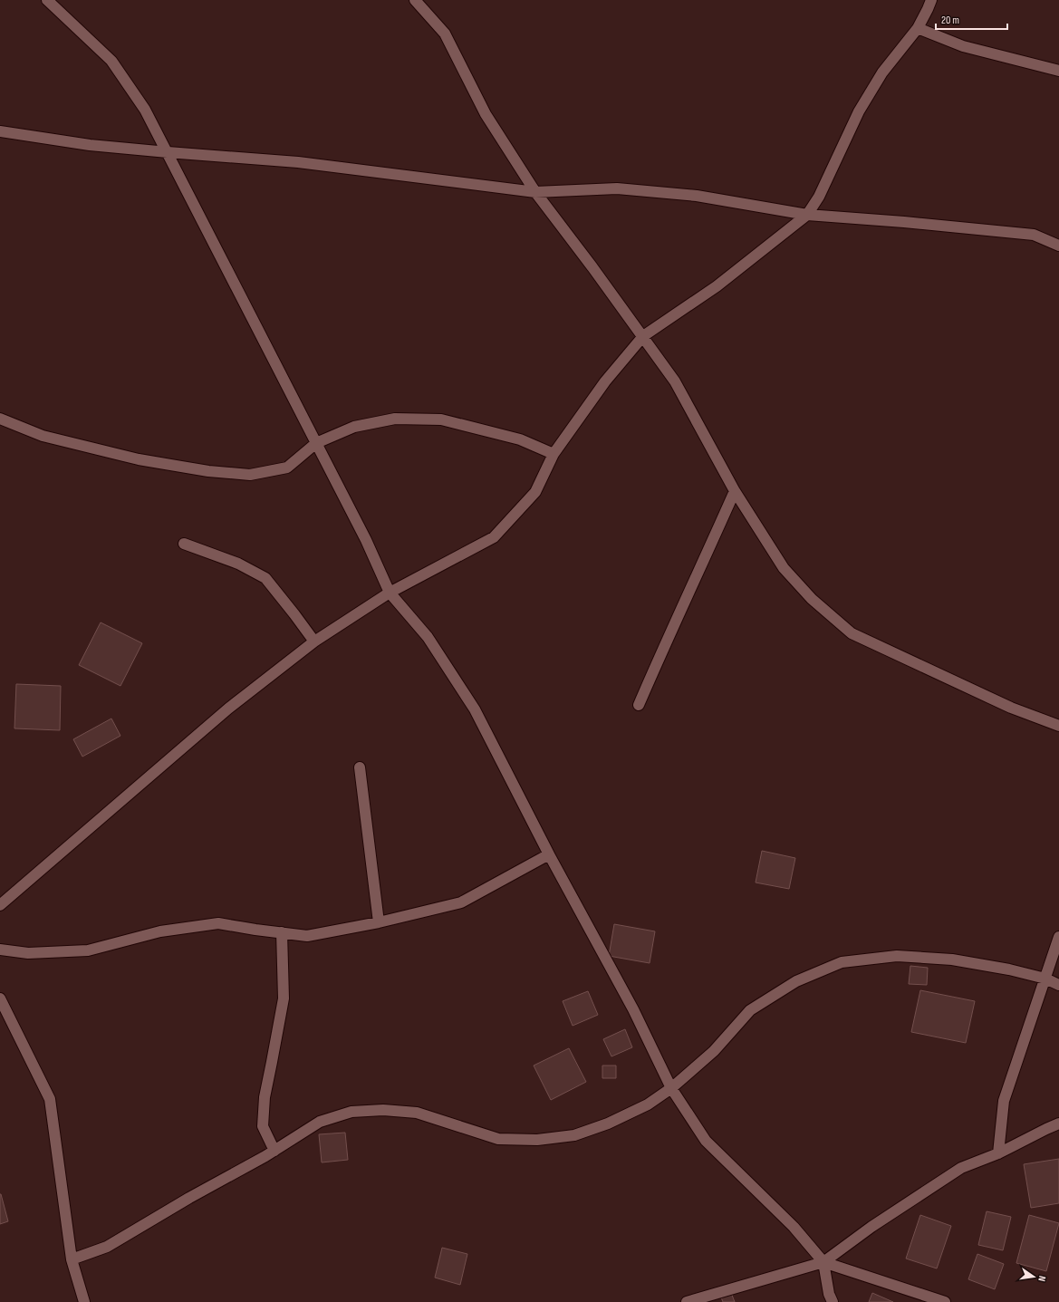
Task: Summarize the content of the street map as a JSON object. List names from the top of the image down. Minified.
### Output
{"scale_bar":"20 m","north":"right"}
